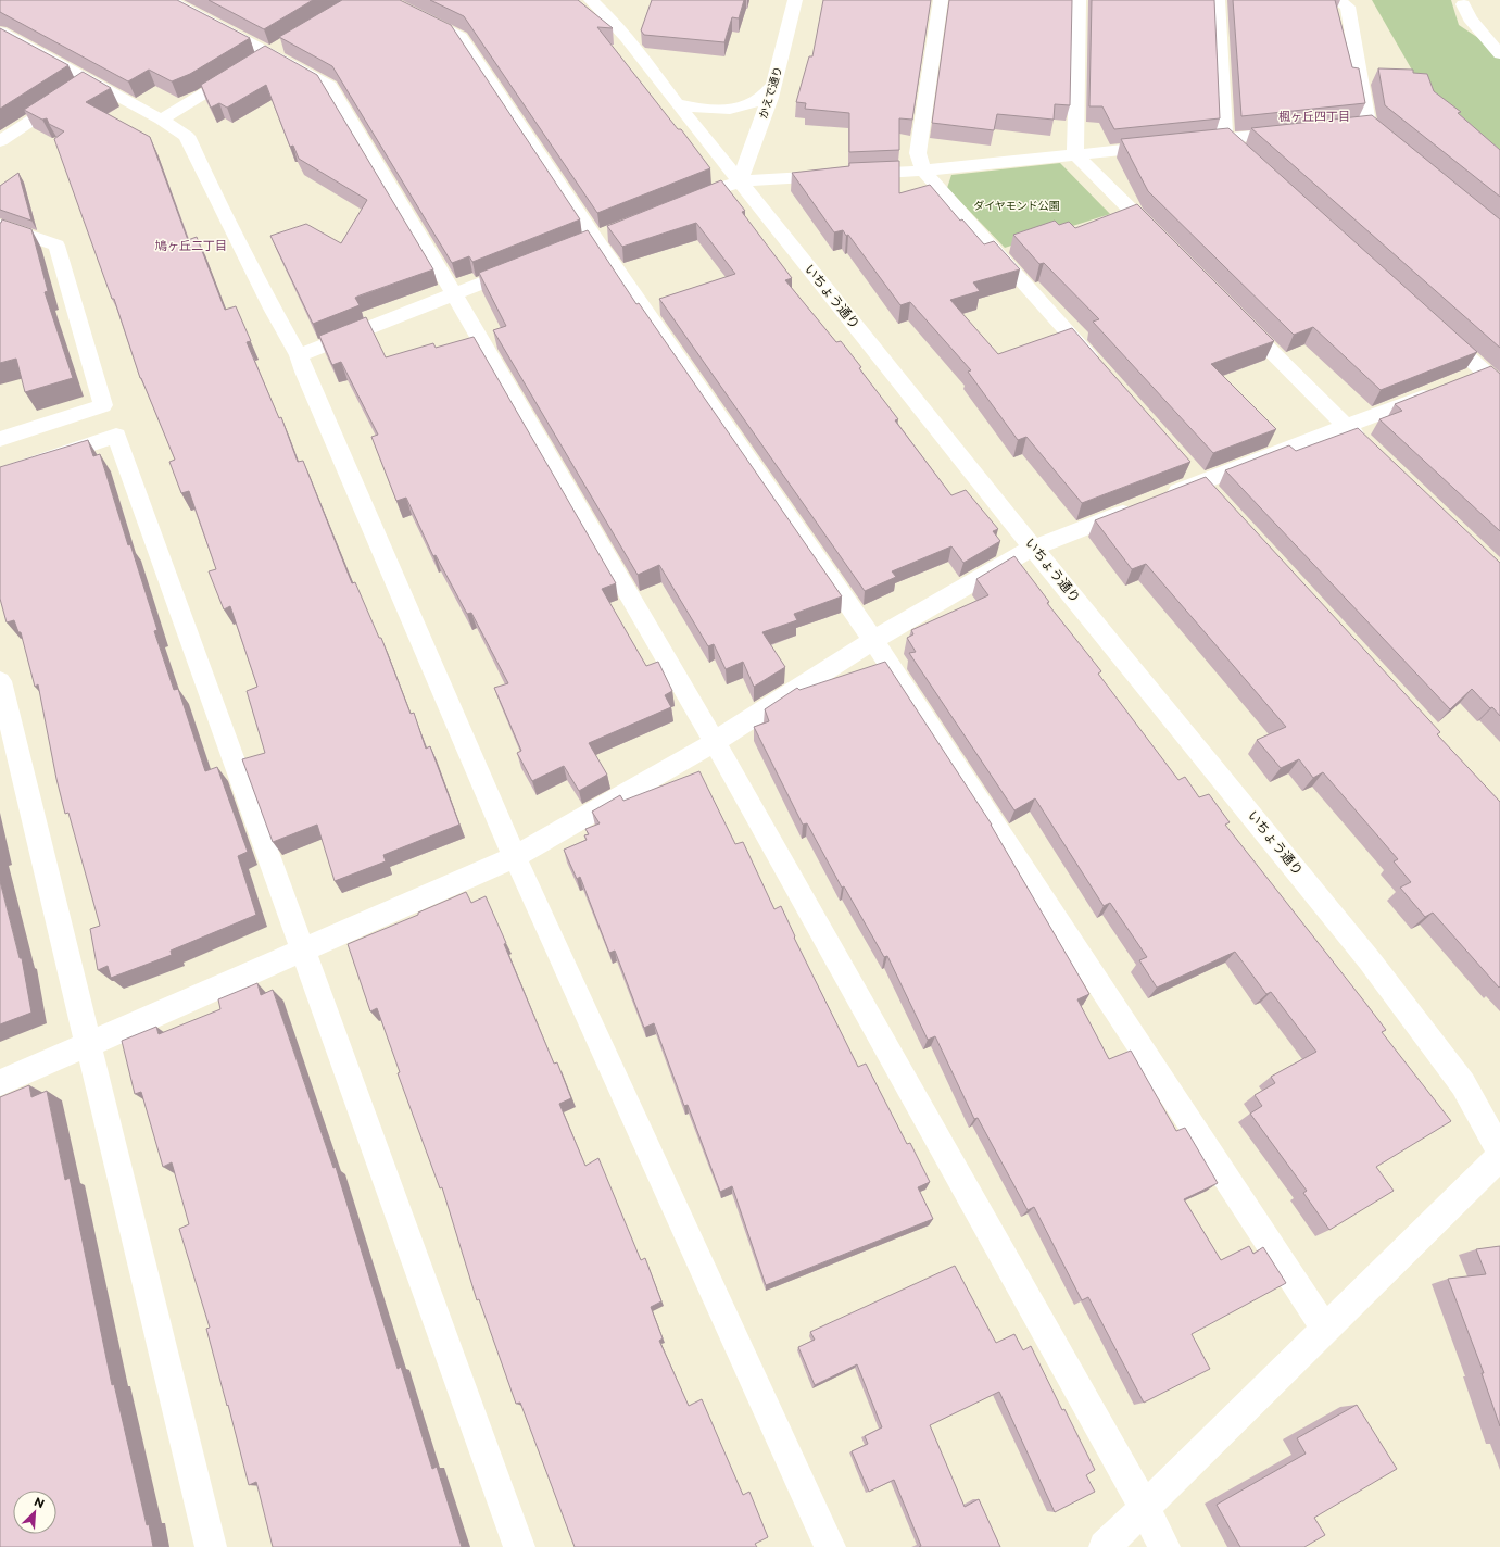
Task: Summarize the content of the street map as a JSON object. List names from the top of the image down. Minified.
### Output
{"streets":{"street":["かえで通り","いちょう通り"]},"crossings":[["かえで通り","いちょう通り"]],"districts":["楓ヶ丘四丁目","鳩ヶ丘二丁目"],"parks":["ダイヤモンド公園"],"north":"top right"}
